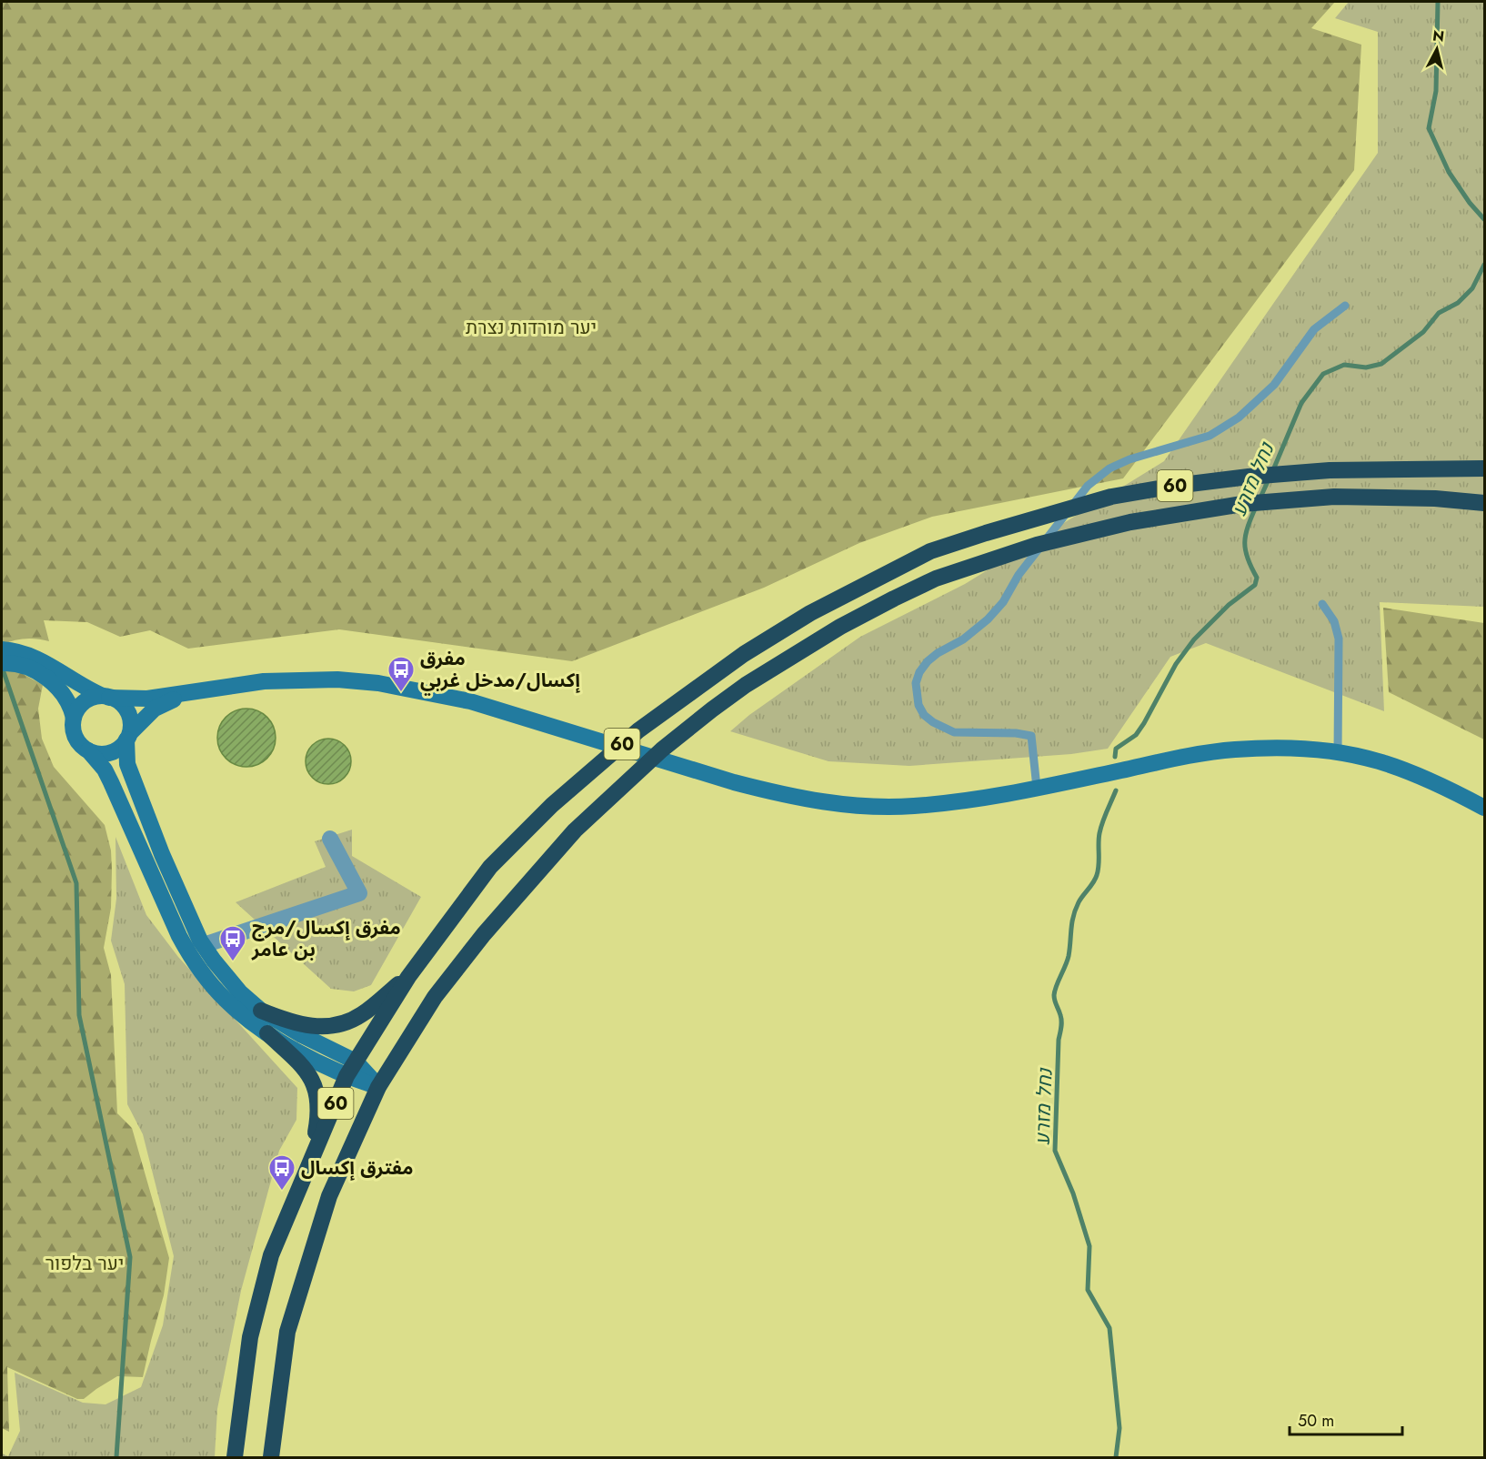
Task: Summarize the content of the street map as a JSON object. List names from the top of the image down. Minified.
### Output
{"streets":{"highway":["60"]},"water":["נחל מזרע"],"parks":["יער מורדות נצרת","יער בלפור"],"places":{"bus stop":["مفرق إكسال/مدخل غربي","مفرق إكسال/مرج بن عامر","مفترق إكسال"]},"scale_bar":"50 m","north":"top"}
